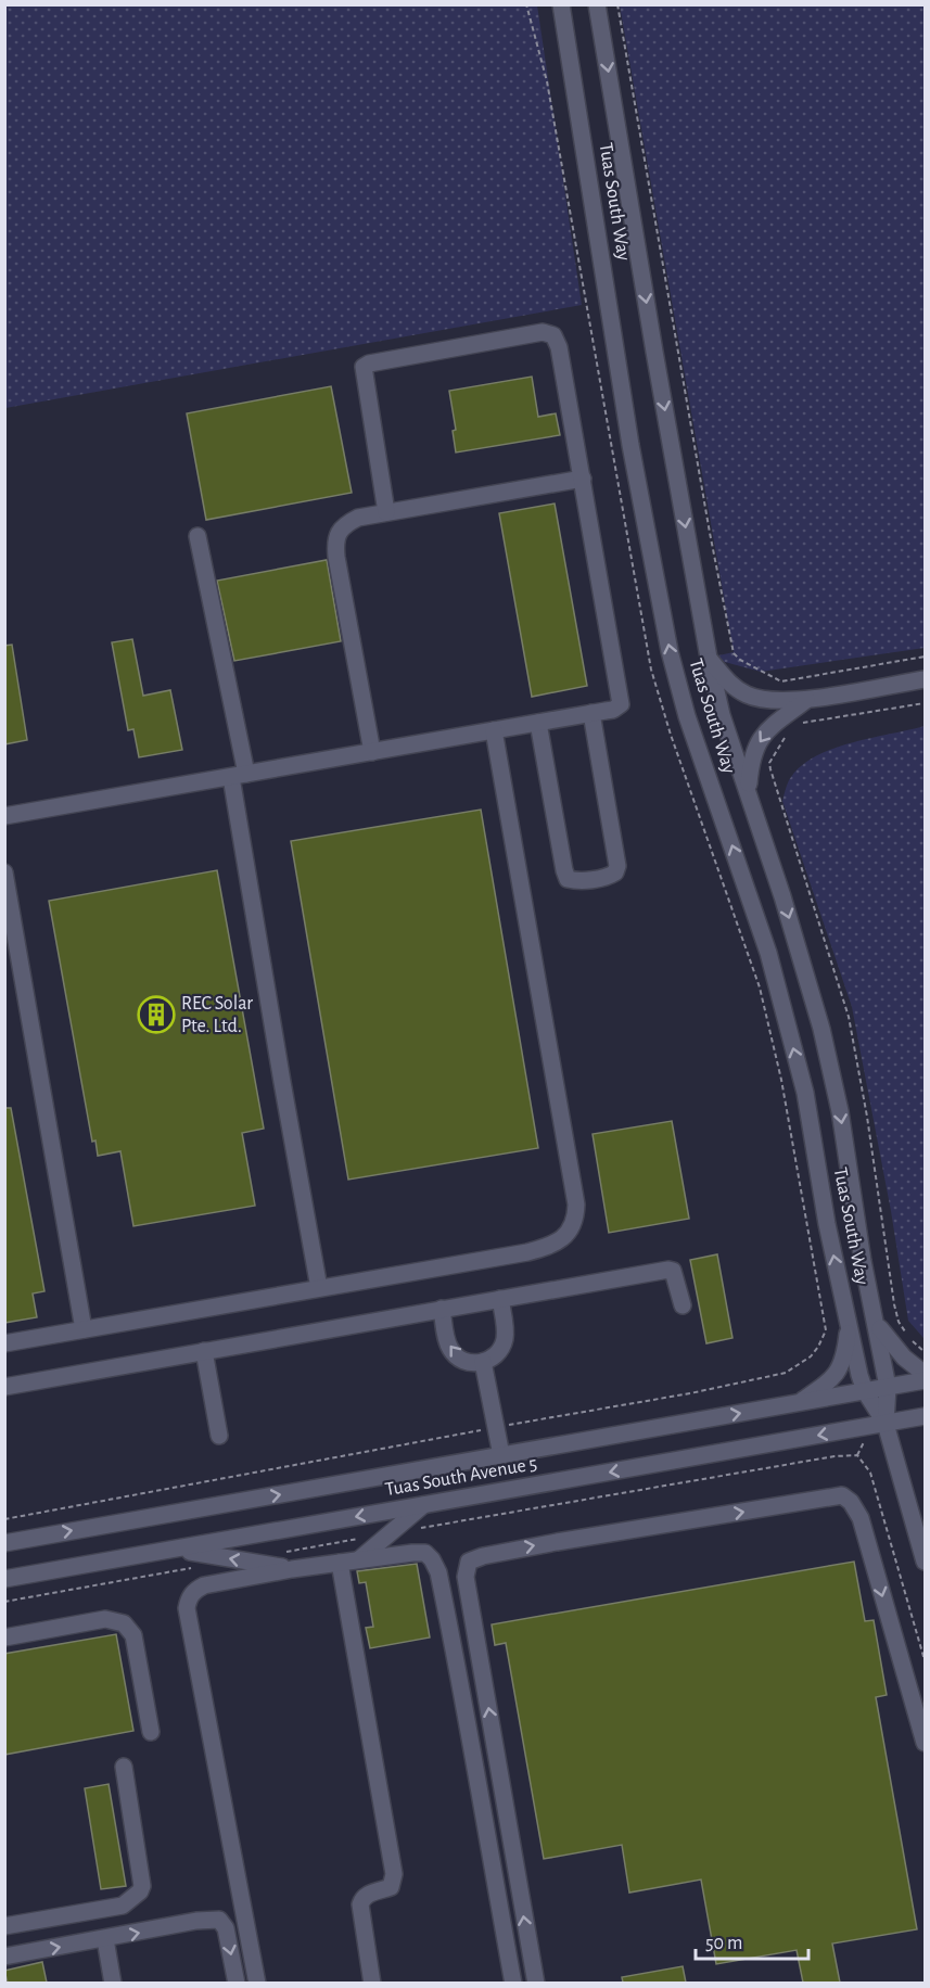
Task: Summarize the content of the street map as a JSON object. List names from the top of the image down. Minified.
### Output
{"streets":{"street":["Tuas South Way","Tuas South Avenue 5"]},"crossings":[["Tuas South Way","Tuas South Avenue 5"]],"places":{"building":["REC Solar Pte. Ltd."]},"scale_bar":"50 m"}
